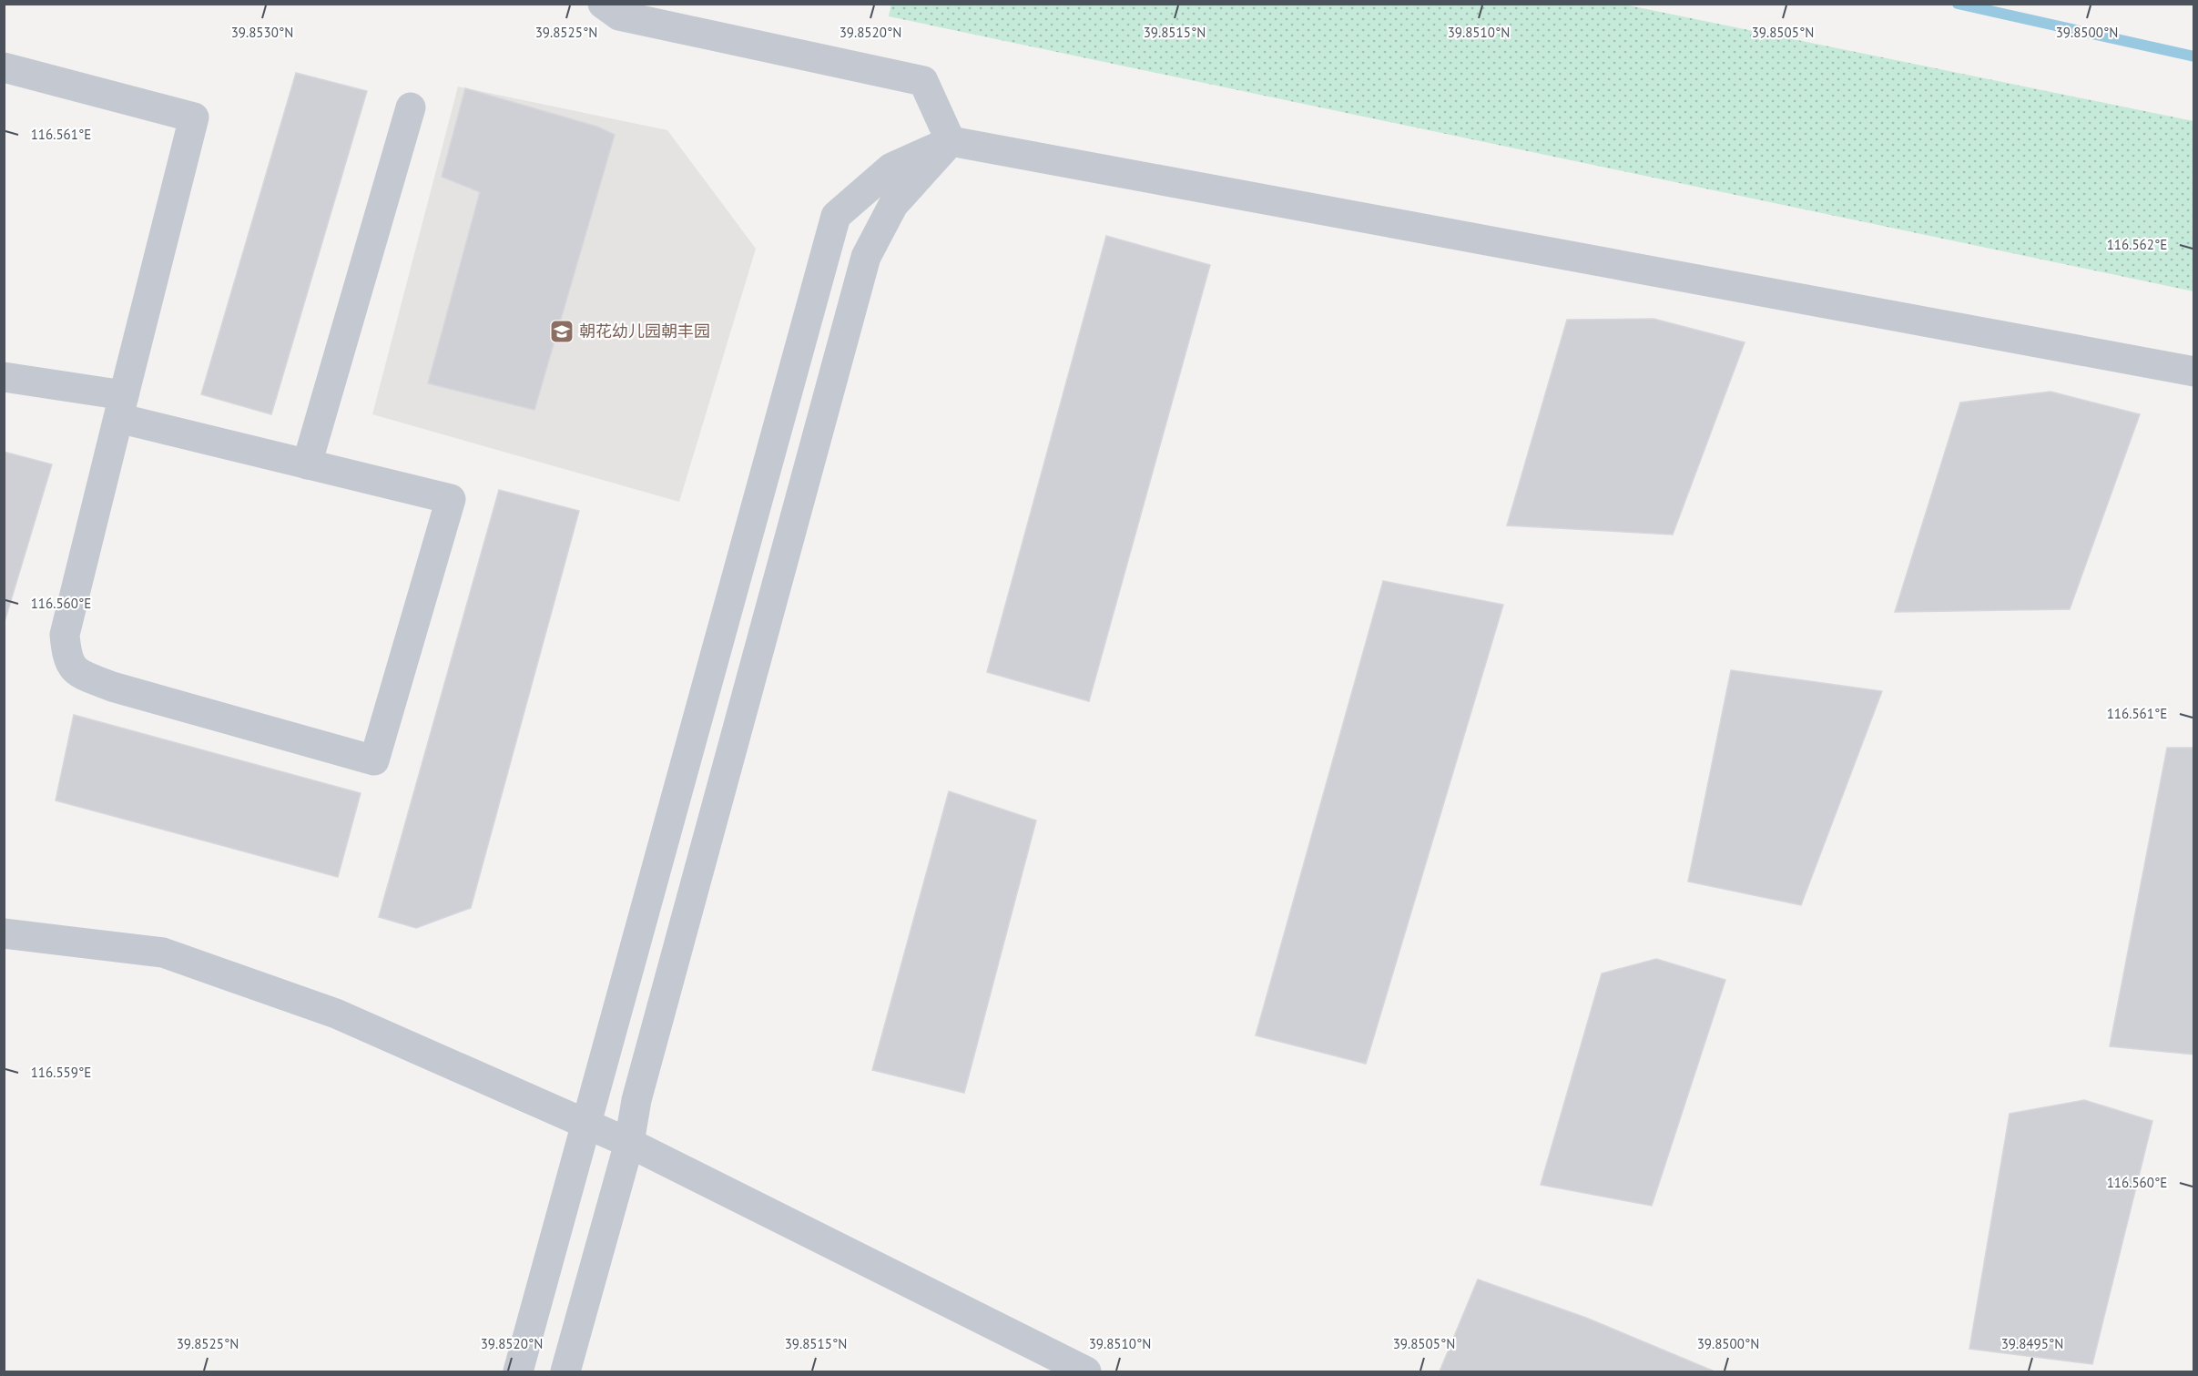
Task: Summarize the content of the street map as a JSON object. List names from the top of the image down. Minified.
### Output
{"places":{"school or university":["朝花幼儿园朝丰园"]},"coordinates":["39.8530°N","39.8525°N","39.8520°N","39.8515°N","39.8510°N","39.8505°N","39.8500°N","116.561°E","116.562°E","116.560°E","116.559°E","39.8495°N"]}
